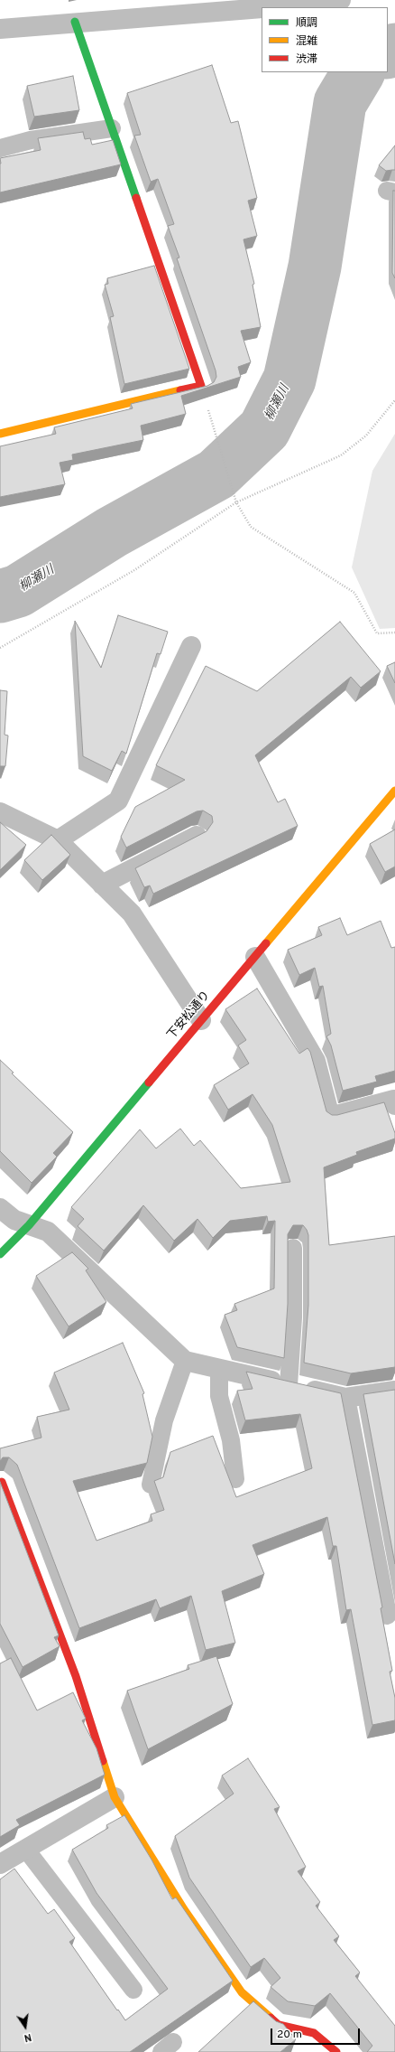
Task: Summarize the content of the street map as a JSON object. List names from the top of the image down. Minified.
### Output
{"streets":{"street":["下安松通り"]},"water":["柳瀬川"],"legend":["順調","混雑","渋滞"],"scale_bar":"20 m","north":"bottom"}
